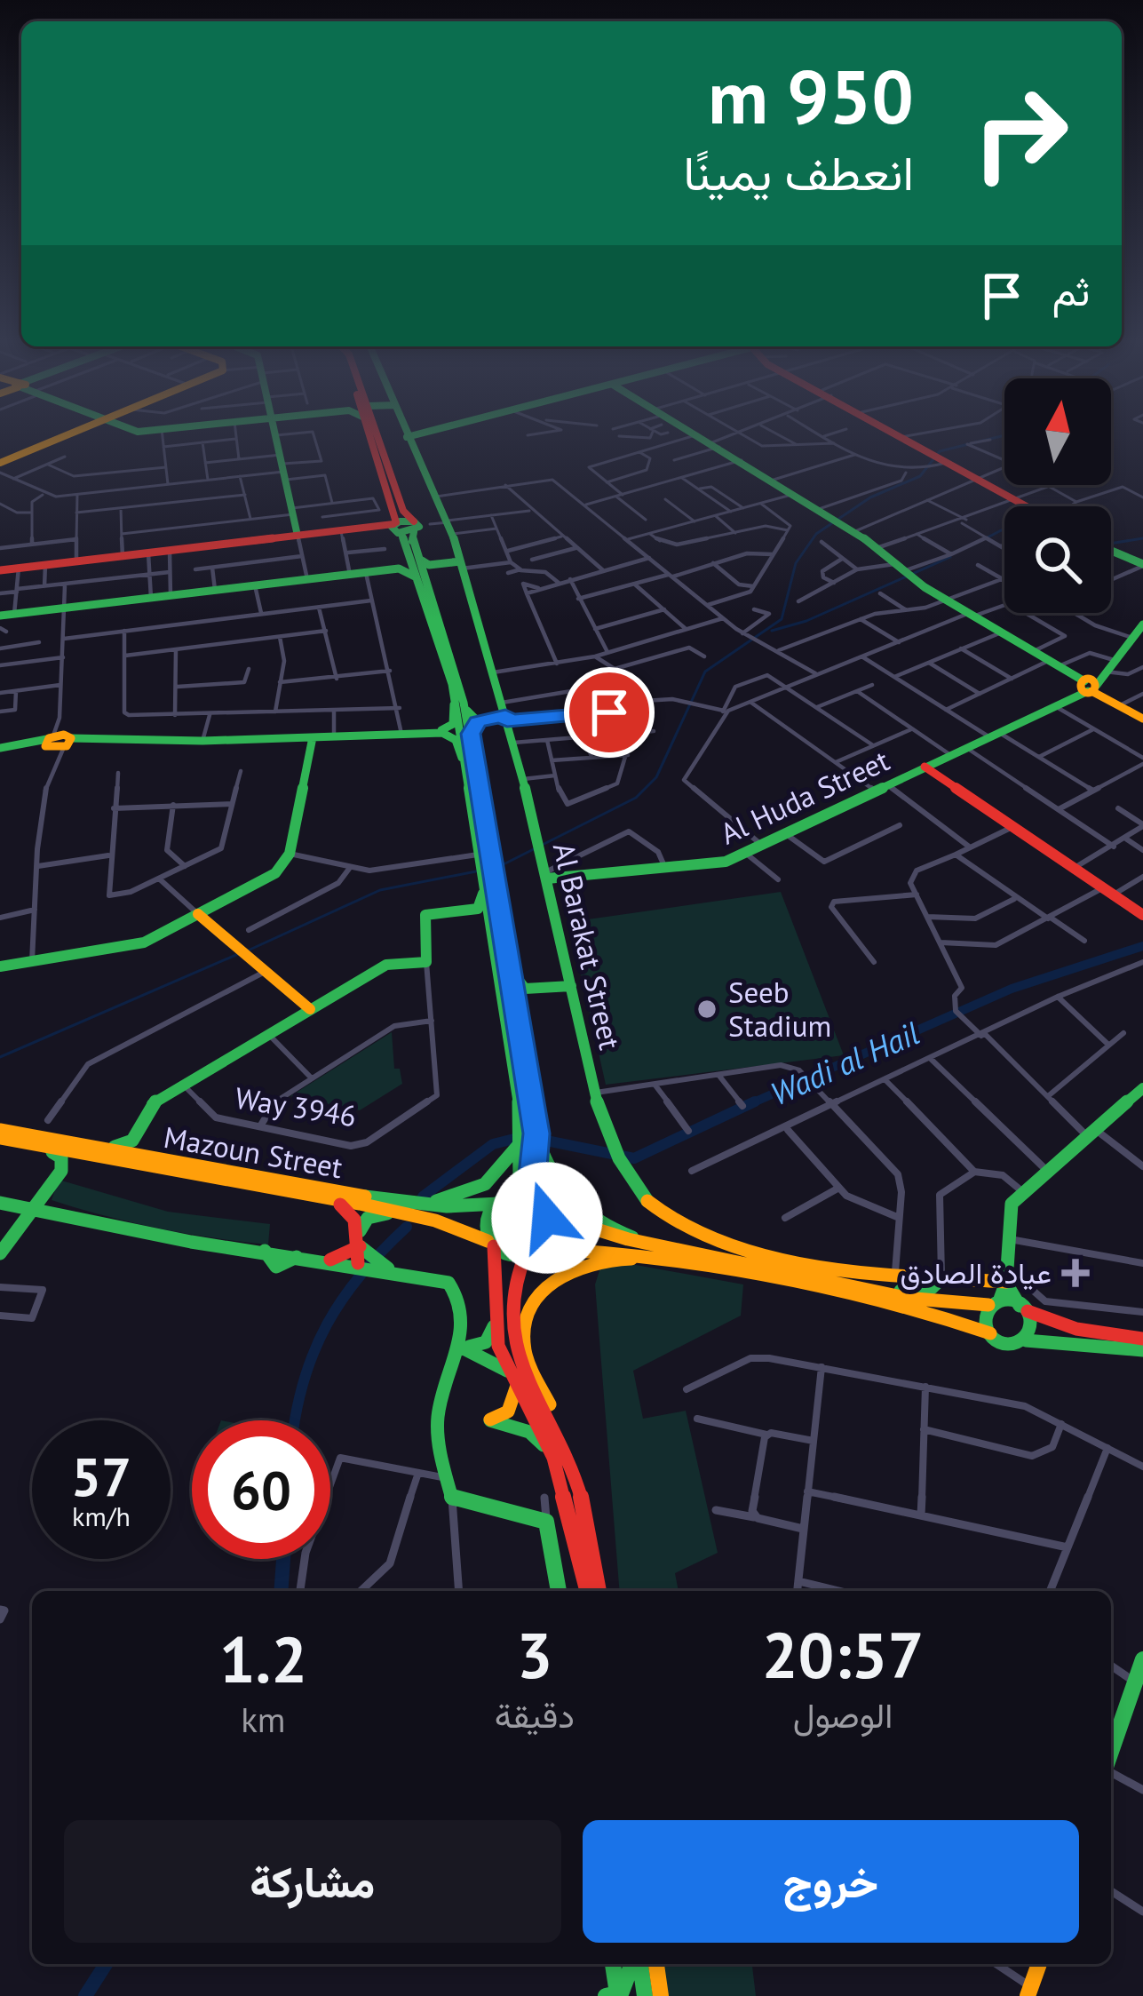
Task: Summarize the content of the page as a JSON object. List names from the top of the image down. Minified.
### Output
{"streets":{"street":["Al Huda Street","Al Barakat Street","Way 3946","Mazoun Street"]},"crossings":[["Al Huda Street","Al Barakat Street"]],"water":["Wadi al Hail"],"places":{"other":["Seeb Stadium"],"health":["عيادة الصادق"]},"north":"top","page":{"turn":["950 m","انعطف يمينًا"],"then":"ثم","speed":"57 km/h","limit":"60","eta":["20:57","الوصول","3","دقيقة","1.2","km"],"buttons":["خروج","مشاركة"]}}
